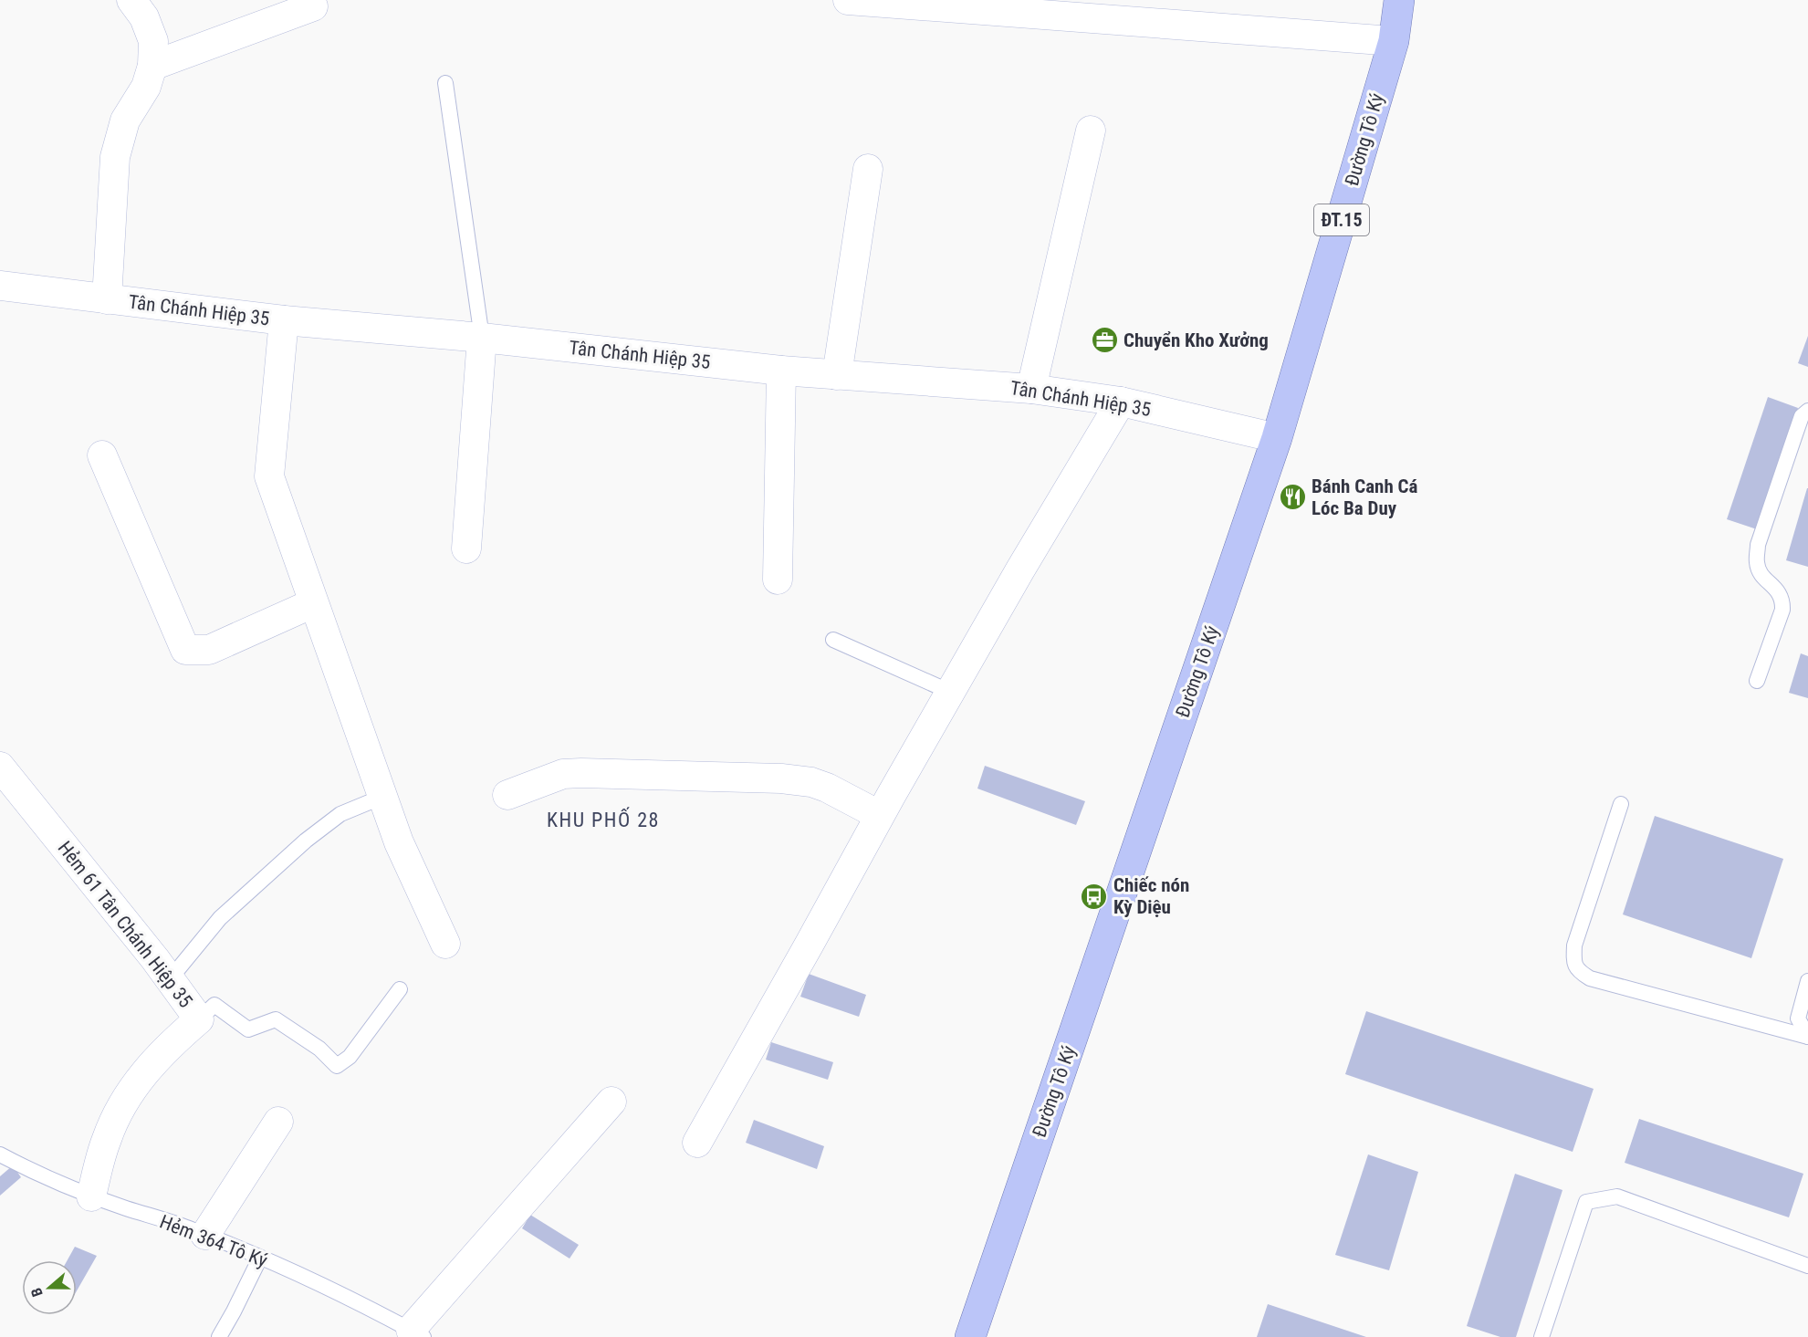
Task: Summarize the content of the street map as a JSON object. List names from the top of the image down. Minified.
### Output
{"streets":{"main road":["Đường Tô Ký","ĐT.15"],"street":["Tân Chánh Hiệp 35","Hẻm 61 Tân Chánh Hiệp 35"],"lane":["Hẻm 364 Tô Ký"]},"crossings":[["Đường Tô Ký","Tân Chánh Hiệp 35"],["Hẻm 61 Tân Chánh Hiệp 35","Hẻm 364 Tô Ký"]],"districts":["KHU PHỐ 28"],"places":{"office":["Chuyển Kho Xưởng"],"restaurant":["Bánh Canh Cá Lóc Ba Duy"],"bus stop":["Chiếc nón Kỳ Diệu"]},"north":"left"}
